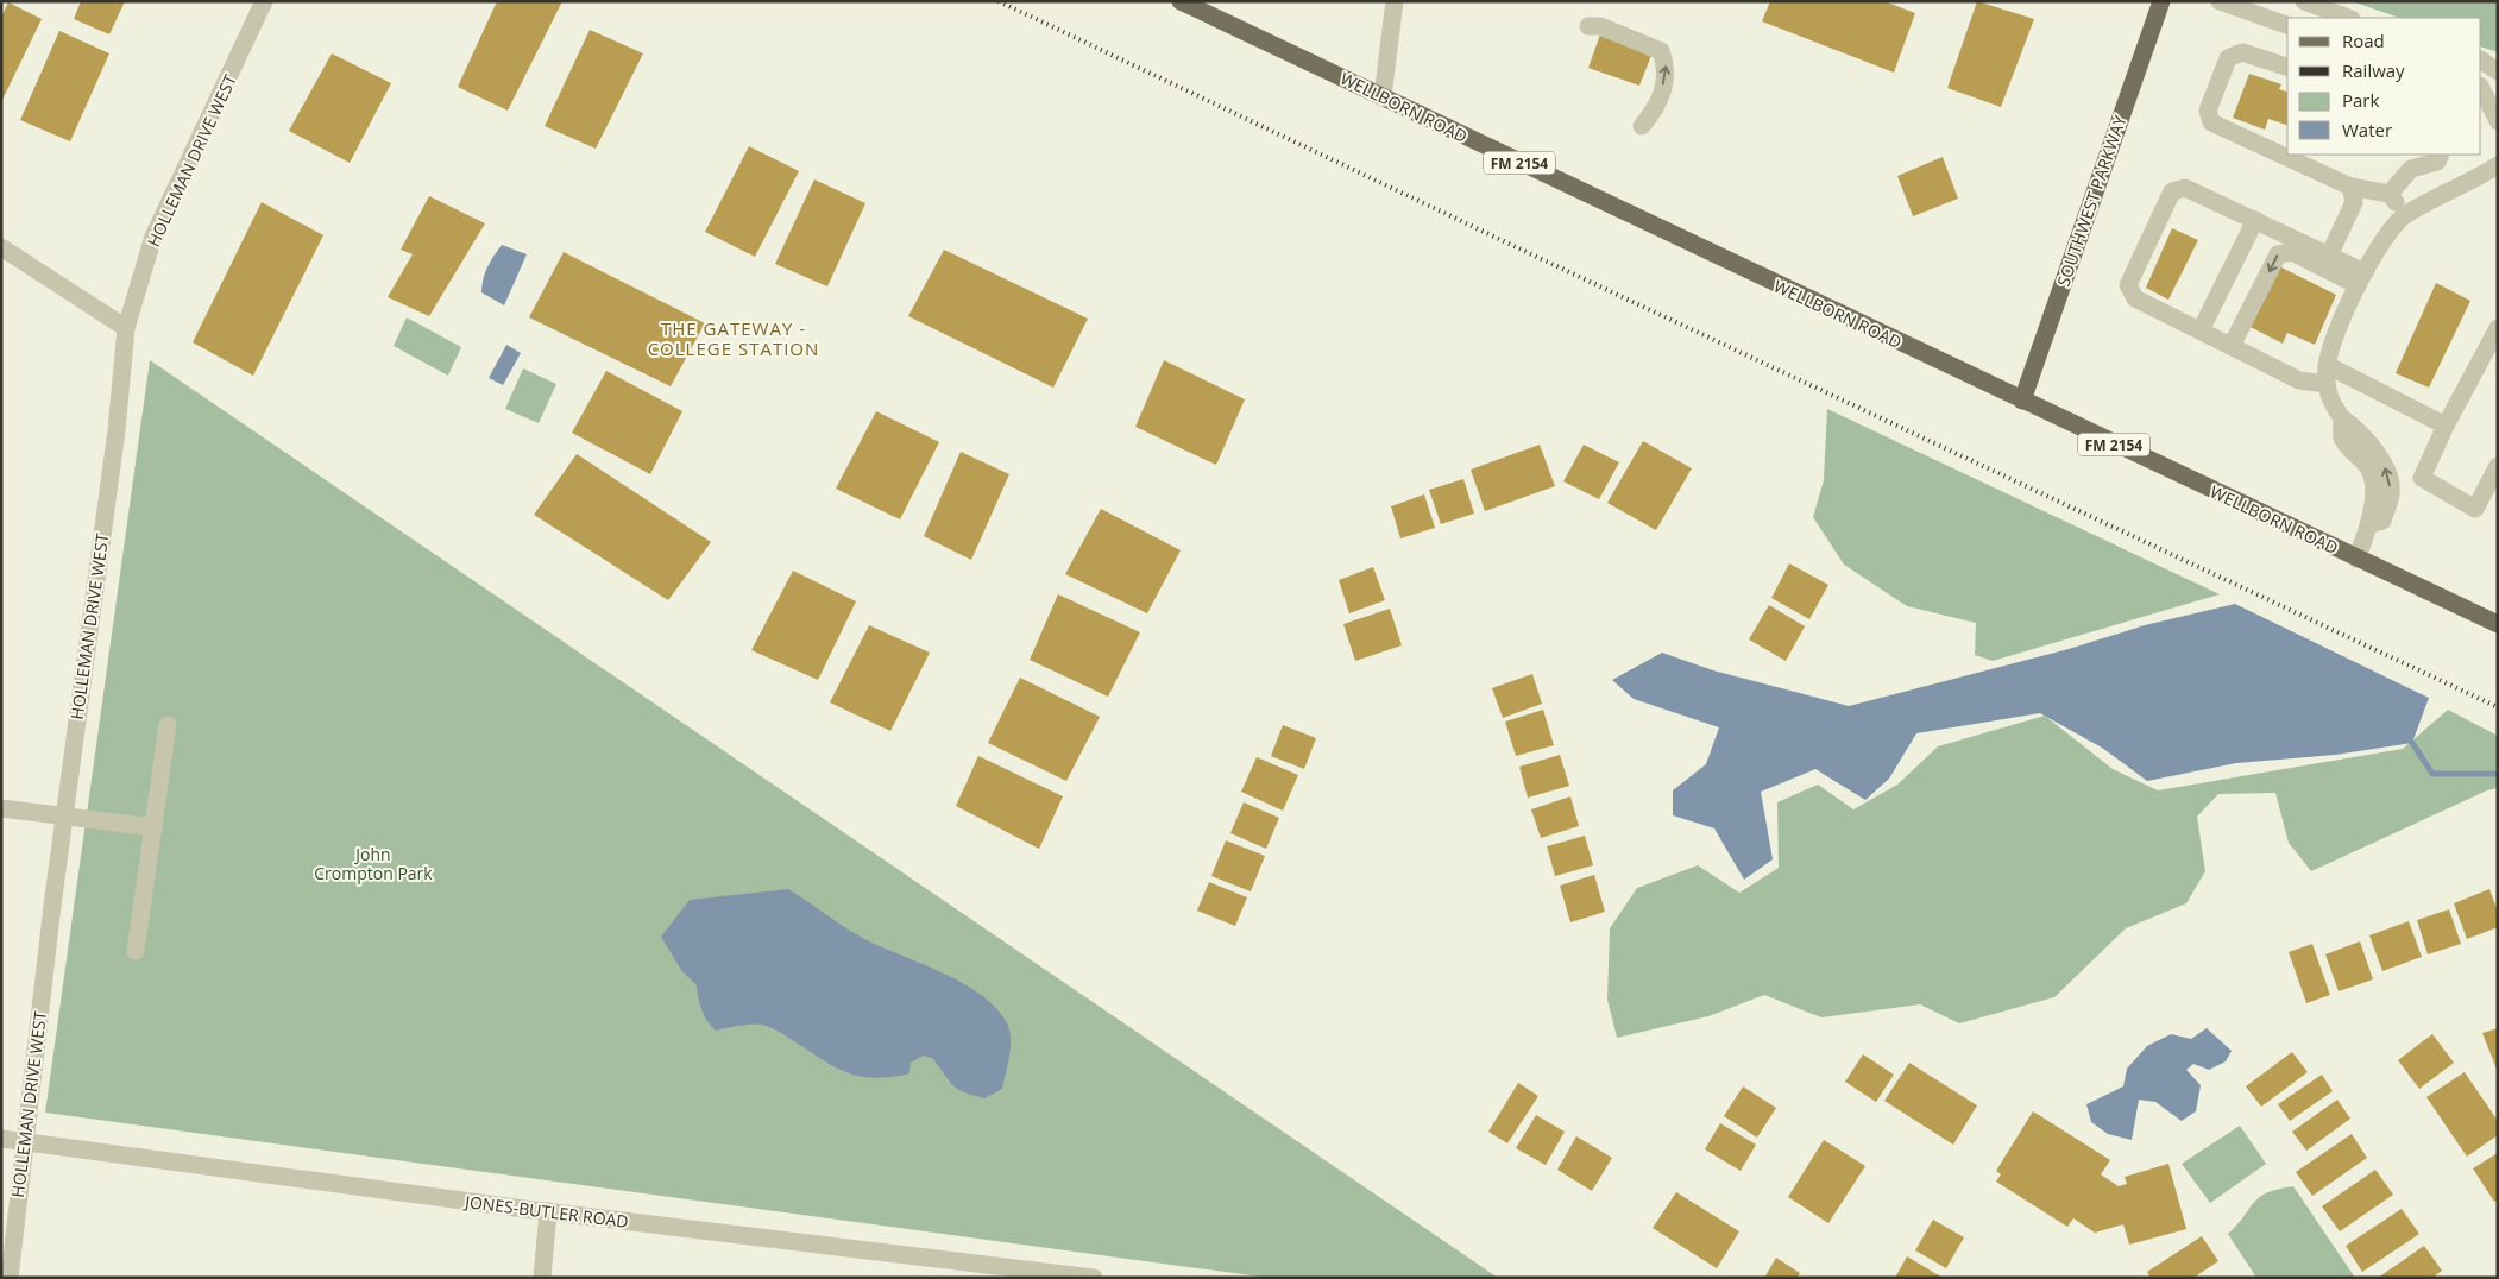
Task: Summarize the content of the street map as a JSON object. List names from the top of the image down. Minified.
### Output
{"streets":{"main road":["WELLBORN ROAD","FM 2154","SOUTHWEST PARKWAY"],"street":["HOLLEMAN DRIVE WEST","JONES-BUTLER ROAD"]},"crossings":[["WELLBORN ROAD","SOUTHWEST PARKWAY"],["HOLLEMAN DRIVE WEST","JONES-BUTLER ROAD"]],"districts":["THE GATEWAY - COLLEGE STATION"],"parks":["John Crompton Park"],"legend":["Road","Railway","Park","Water"]}
